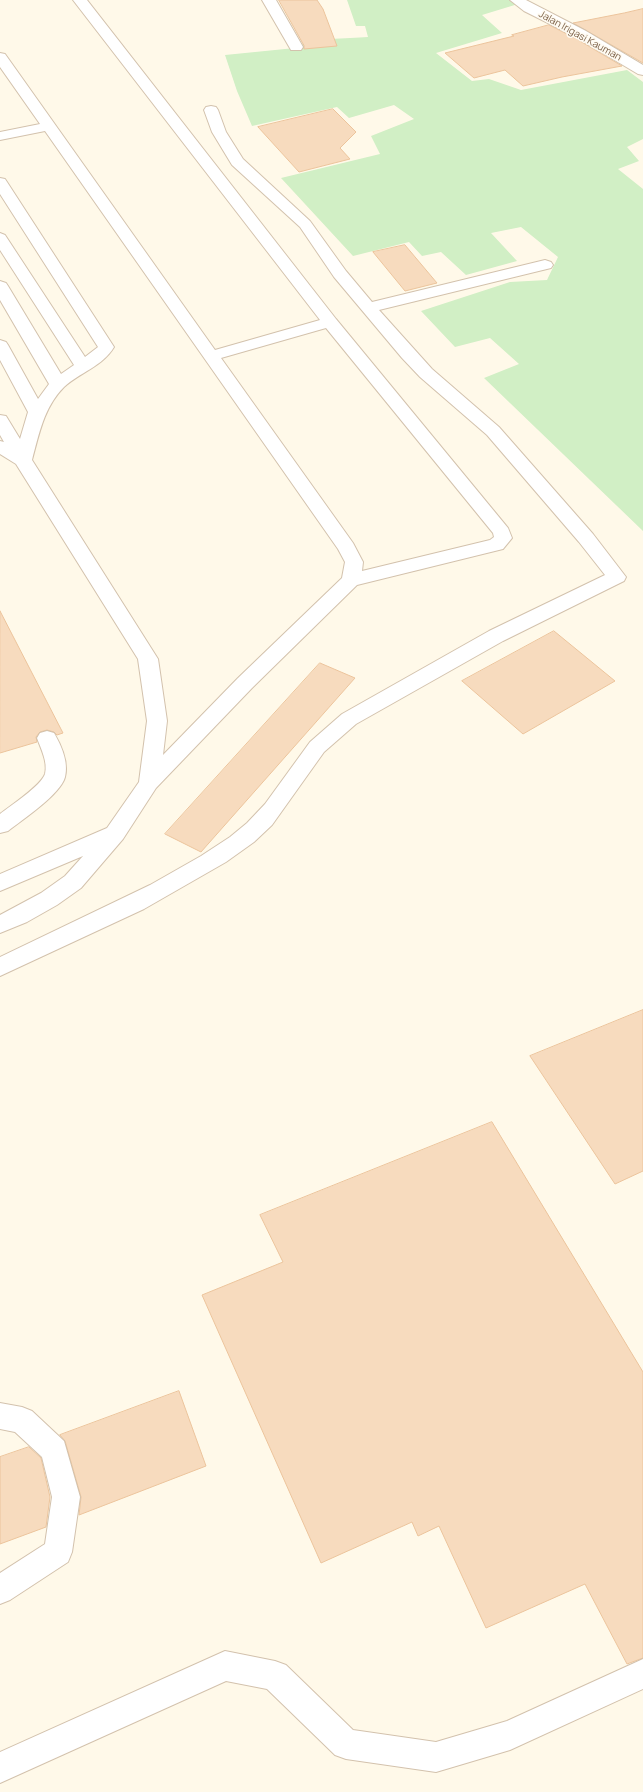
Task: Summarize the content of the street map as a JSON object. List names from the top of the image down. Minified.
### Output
{"streets":{"street":["Jalan Irigasi Kauman"]}}
